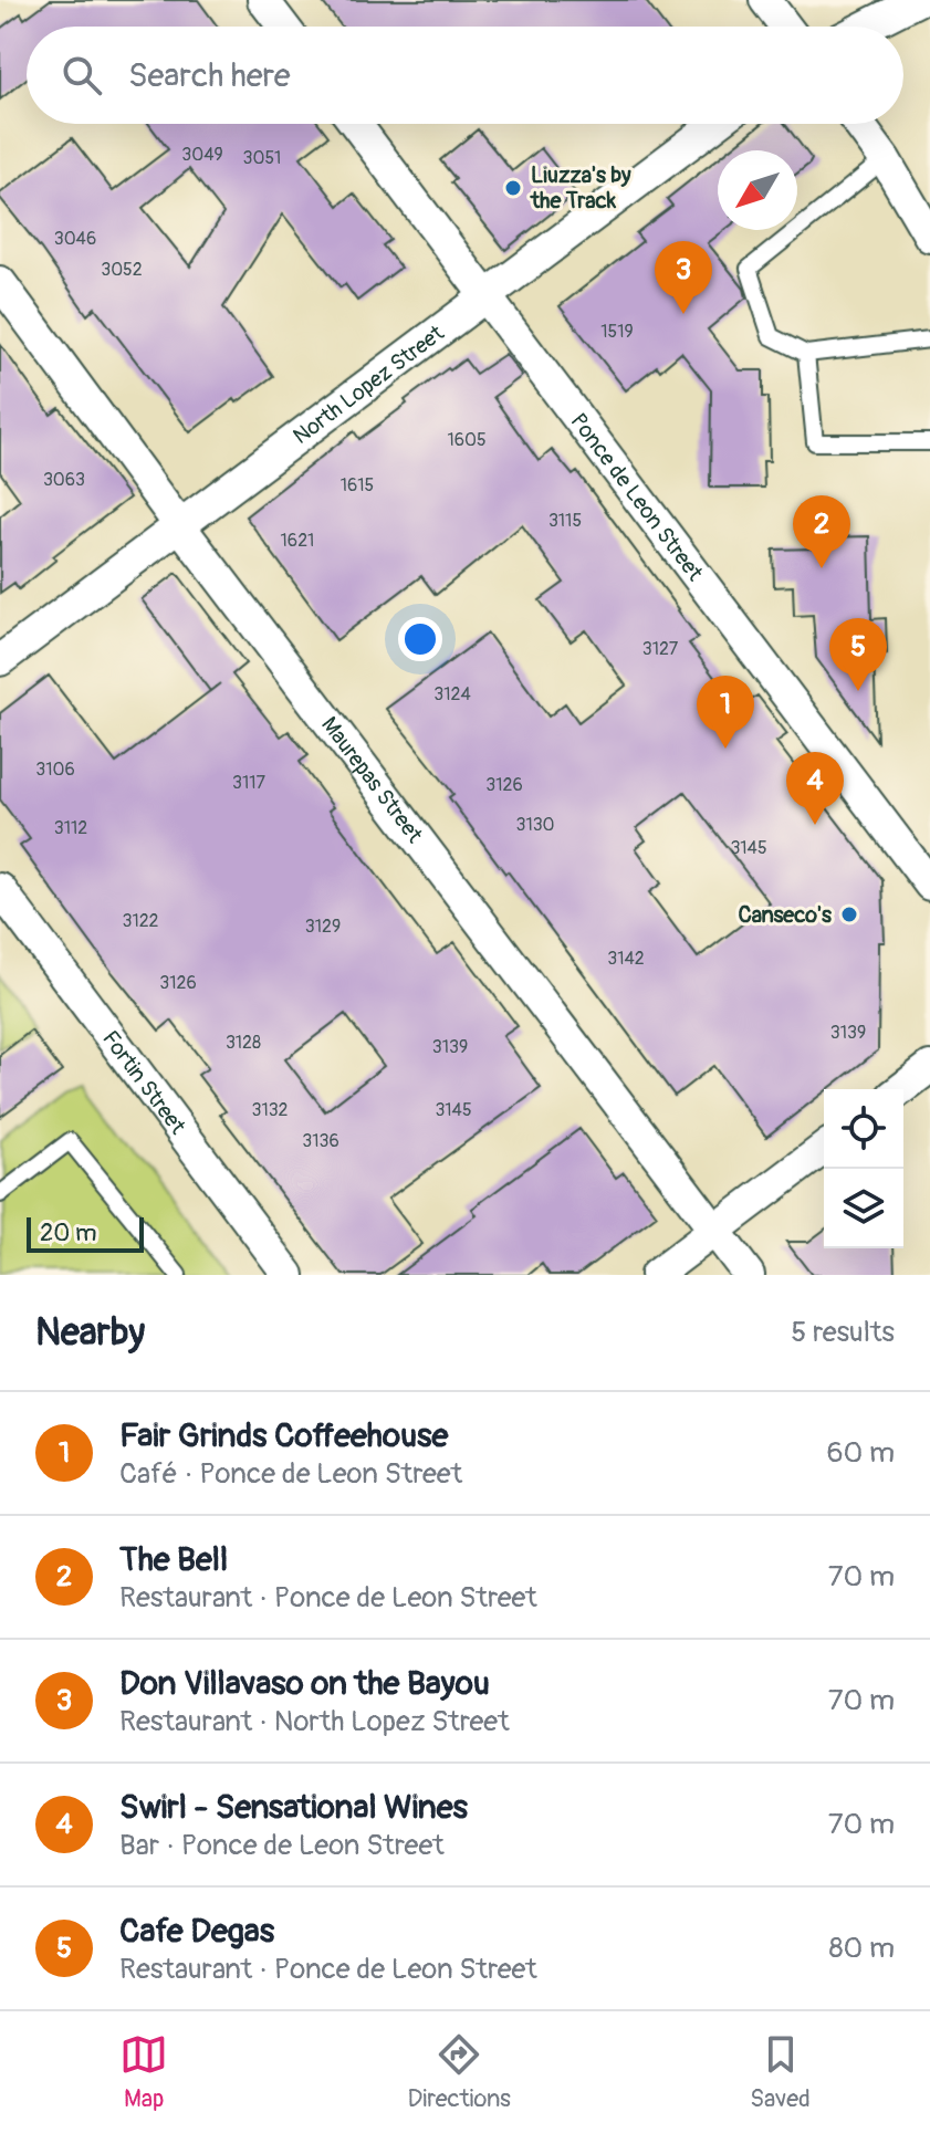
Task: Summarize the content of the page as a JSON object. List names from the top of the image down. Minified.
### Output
{"streets":{"street":["North Lopez Street","Ponce de Leon Street","Maurepas Street","Fortin Street"]},"crossings":[["North Lopez Street","Ponce de Leon Street"],["North Lopez Street","Maurepas Street"]],"places":["Liuzza's by the Track","Canseco's"],"house_numbers":["3049","3051","3046","3052","1519","1605","3063","1615","3115","1621","3127","3124","3106","3117","3126","3130","3112","3145","3122","3129","3142","3126","3139","3128","3139","3132","3145","3136"],"scale_bar":"20 m","north":"bottom left","page":{"search":"Search here","pins":["3","2","5","1","4"],"scale":"20 m","heading":["Nearby","5 results"],"list":[{"mark":"1","name":"Fair Grinds Coffeehouse","note":"Café · Ponce de Leon Street","value":"60 m"},{"mark":"2","name":"The Bell","note":"Restaurant · Ponce de Leon Street","value":"70 m"},{"mark":"3","name":"Don Villavaso on the Bayou","note":"Restaurant · North Lopez Street","value":"70 m"},{"mark":"4","name":"Swirl - Sensational Wines","note":"Bar · Ponce de Leon Street","value":"70 m"},{"mark":"5","name":"Cafe Degas","note":"Restaurant · Ponce de Leon Street","value":"80 m"}],"nav":["Map","Directions","Saved"]}}
